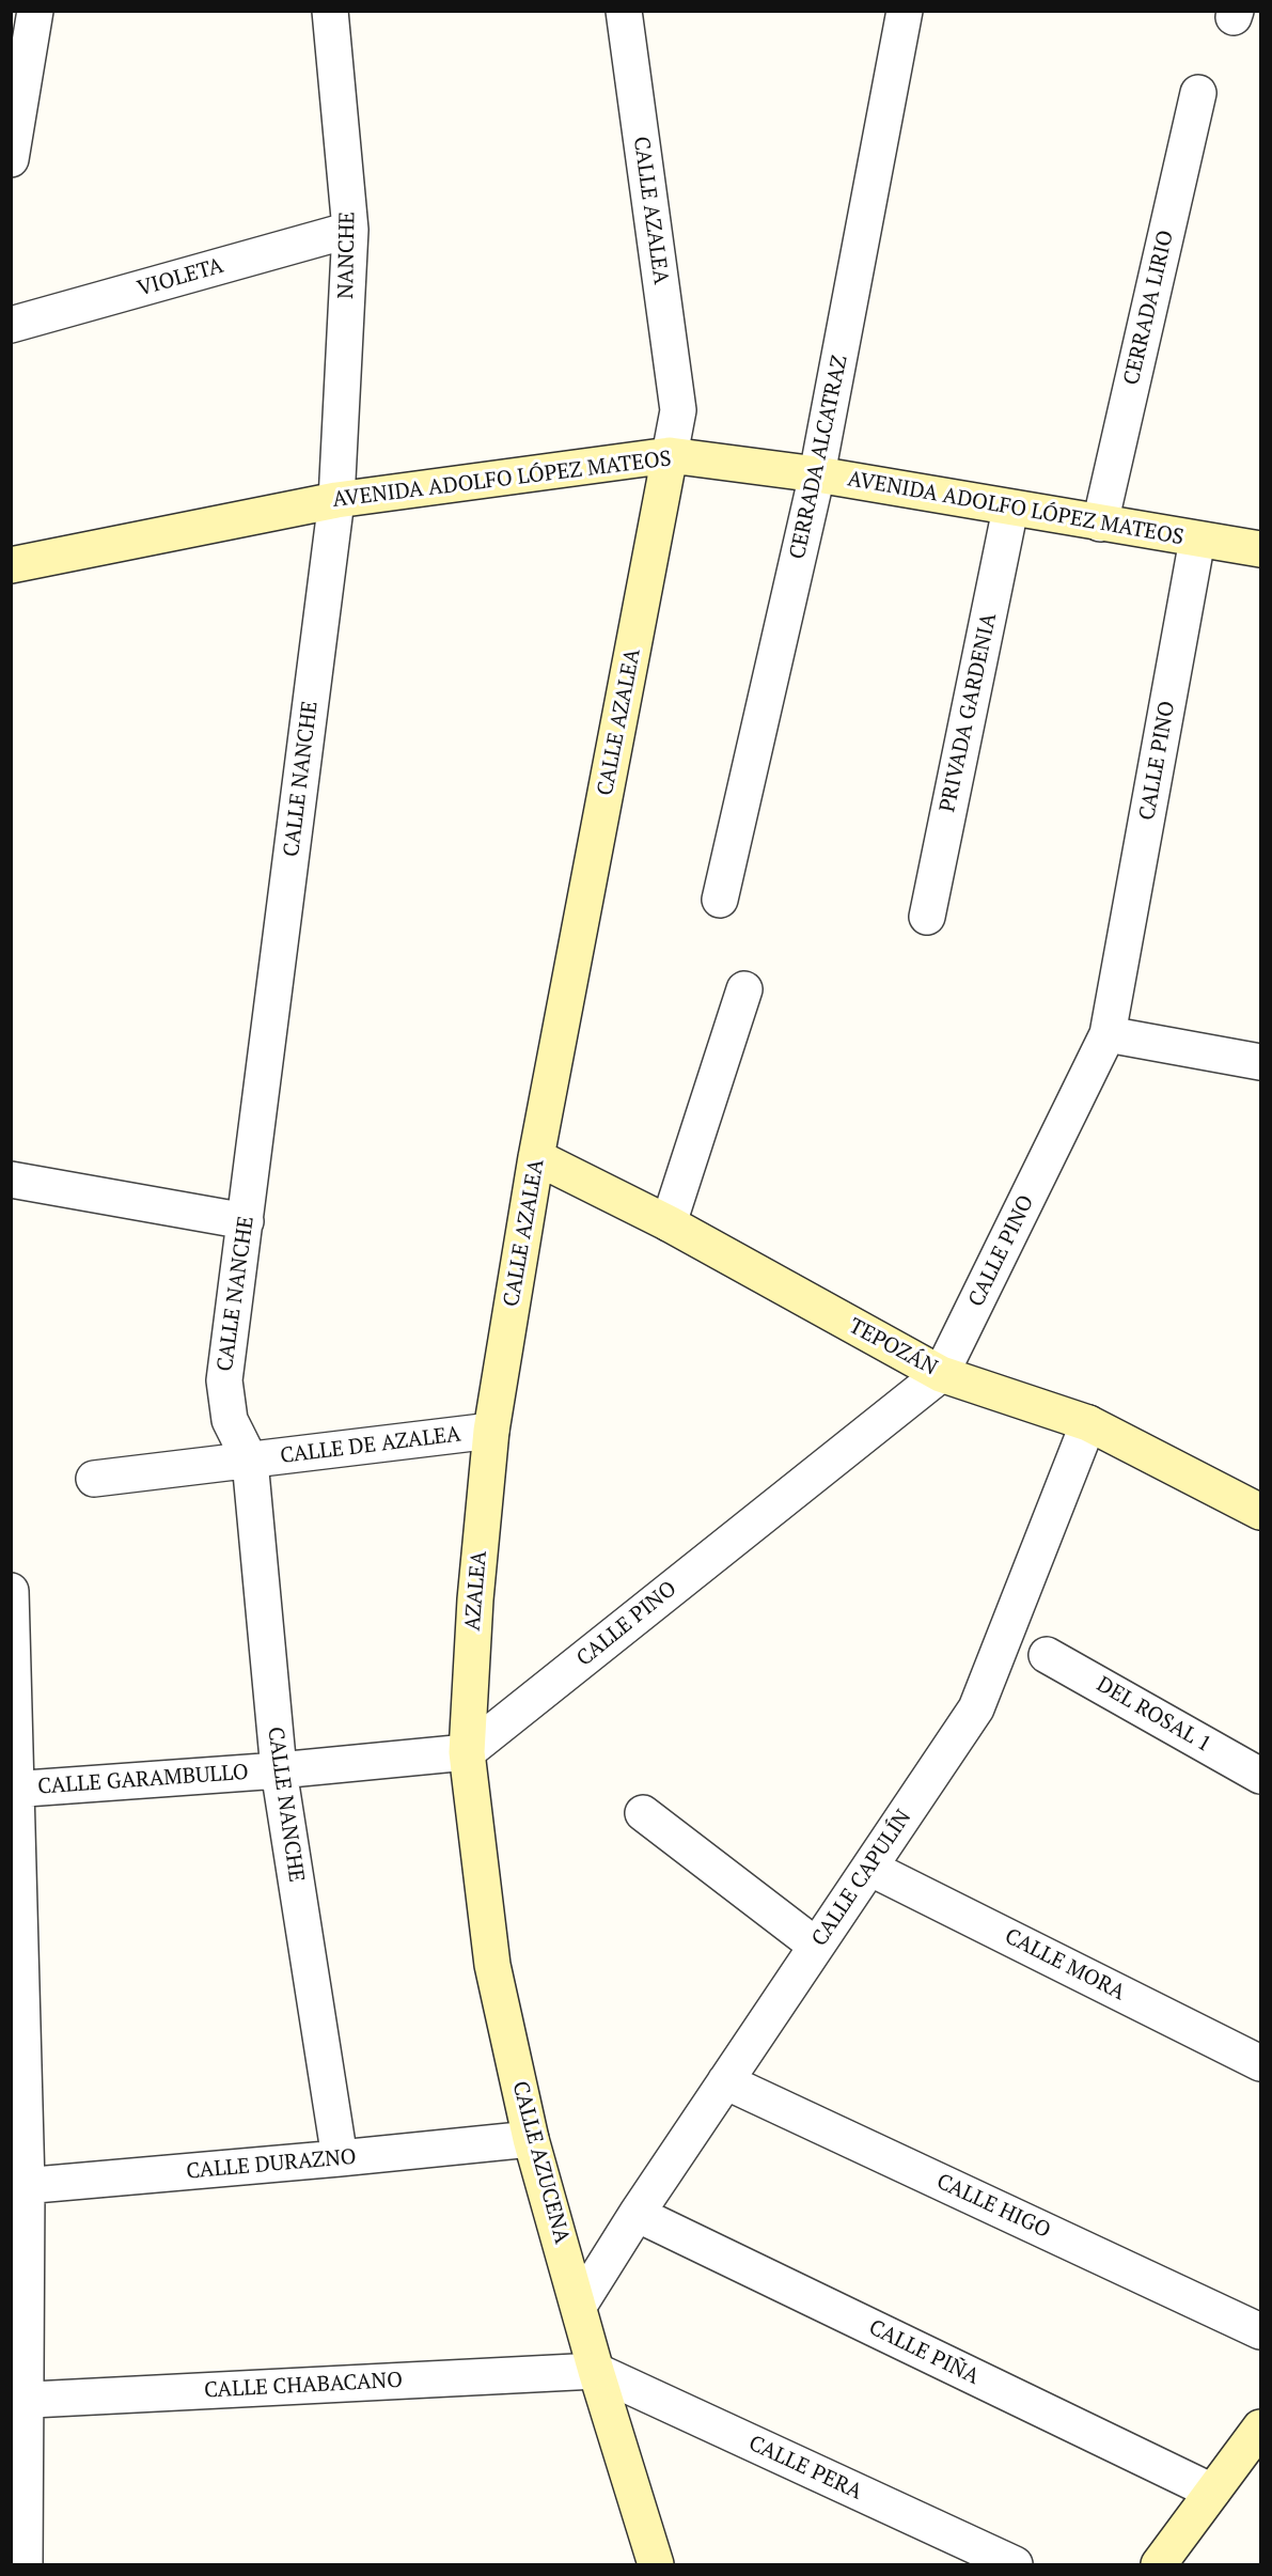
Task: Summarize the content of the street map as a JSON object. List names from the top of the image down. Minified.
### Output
{"streets":{"street":["CALLE AZALEA","NANCHE","VIOLETA","CERRADA LIRIO","CERRADA ALCATRAZ","AVENIDA ADOLFO LÓPEZ MATEOS","PRIVADA GARDENIA","CALLE PINO","CALLE NANCHE","TEPOZÁN","CALLE DE AZALEA","AZALEA","DEL ROSAL 1","CALLE GARAMBULLO","CALLE CAPULÍN","CALLE MORA","CALLE AZUCENA","CALLE DURAZNO","CALLE HIGO","CALLE PIÑA","CALLE CHABACANO","CALLE PERA"]},"crossings":[["CALLE AZALEA","AVENIDA ADOLFO LÓPEZ MATEOS"],["CALLE AZALEA","TEPOZÁN"],["CALLE AZALEA","CALLE DE AZALEA"],["CALLE AZALEA","AZALEA"],["NANCHE","VIOLETA"],["NANCHE","AVENIDA ADOLFO LÓPEZ MATEOS"],["NANCHE","CALLE NANCHE"],["CERRADA LIRIO","AVENIDA ADOLFO LÓPEZ MATEOS"],["CERRADA ALCATRAZ","AVENIDA ADOLFO LÓPEZ MATEOS"],["AVENIDA ADOLFO LÓPEZ MATEOS","PRIVADA GARDENIA"],["AVENIDA ADOLFO LÓPEZ MATEOS","CALLE PINO"],["AVENIDA ADOLFO LÓPEZ MATEOS","CALLE NANCHE"],["CALLE PINO","TEPOZÁN"],["CALLE PINO","AZALEA"],["CALLE PINO","CALLE GARAMBULLO"],["CALLE PINO","CALLE AZUCENA"],["CALLE NANCHE","CALLE DE AZALEA"],["CALLE NANCHE","CALLE GARAMBULLO"],["CALLE NANCHE","CALLE DURAZNO"],["TEPOZÁN","CALLE CAPULÍN"],["CALLE DE AZALEA","AZALEA"],["AZALEA","CALLE GARAMBULLO"],["AZALEA","CALLE AZUCENA"],["CALLE GARAMBULLO","CALLE AZUCENA"],["CALLE CAPULÍN","CALLE MORA"],["CALLE CAPULÍN","CALLE AZUCENA"],["CALLE CAPULÍN","CALLE HIGO"],["CALLE CAPULÍN","CALLE PIÑA"],["CALLE AZUCENA","CALLE DURAZNO"],["CALLE AZUCENA","CALLE CHABACANO"],["CALLE AZUCENA","CALLE PERA"],["CALLE CHABACANO","CALLE PERA"]]}
